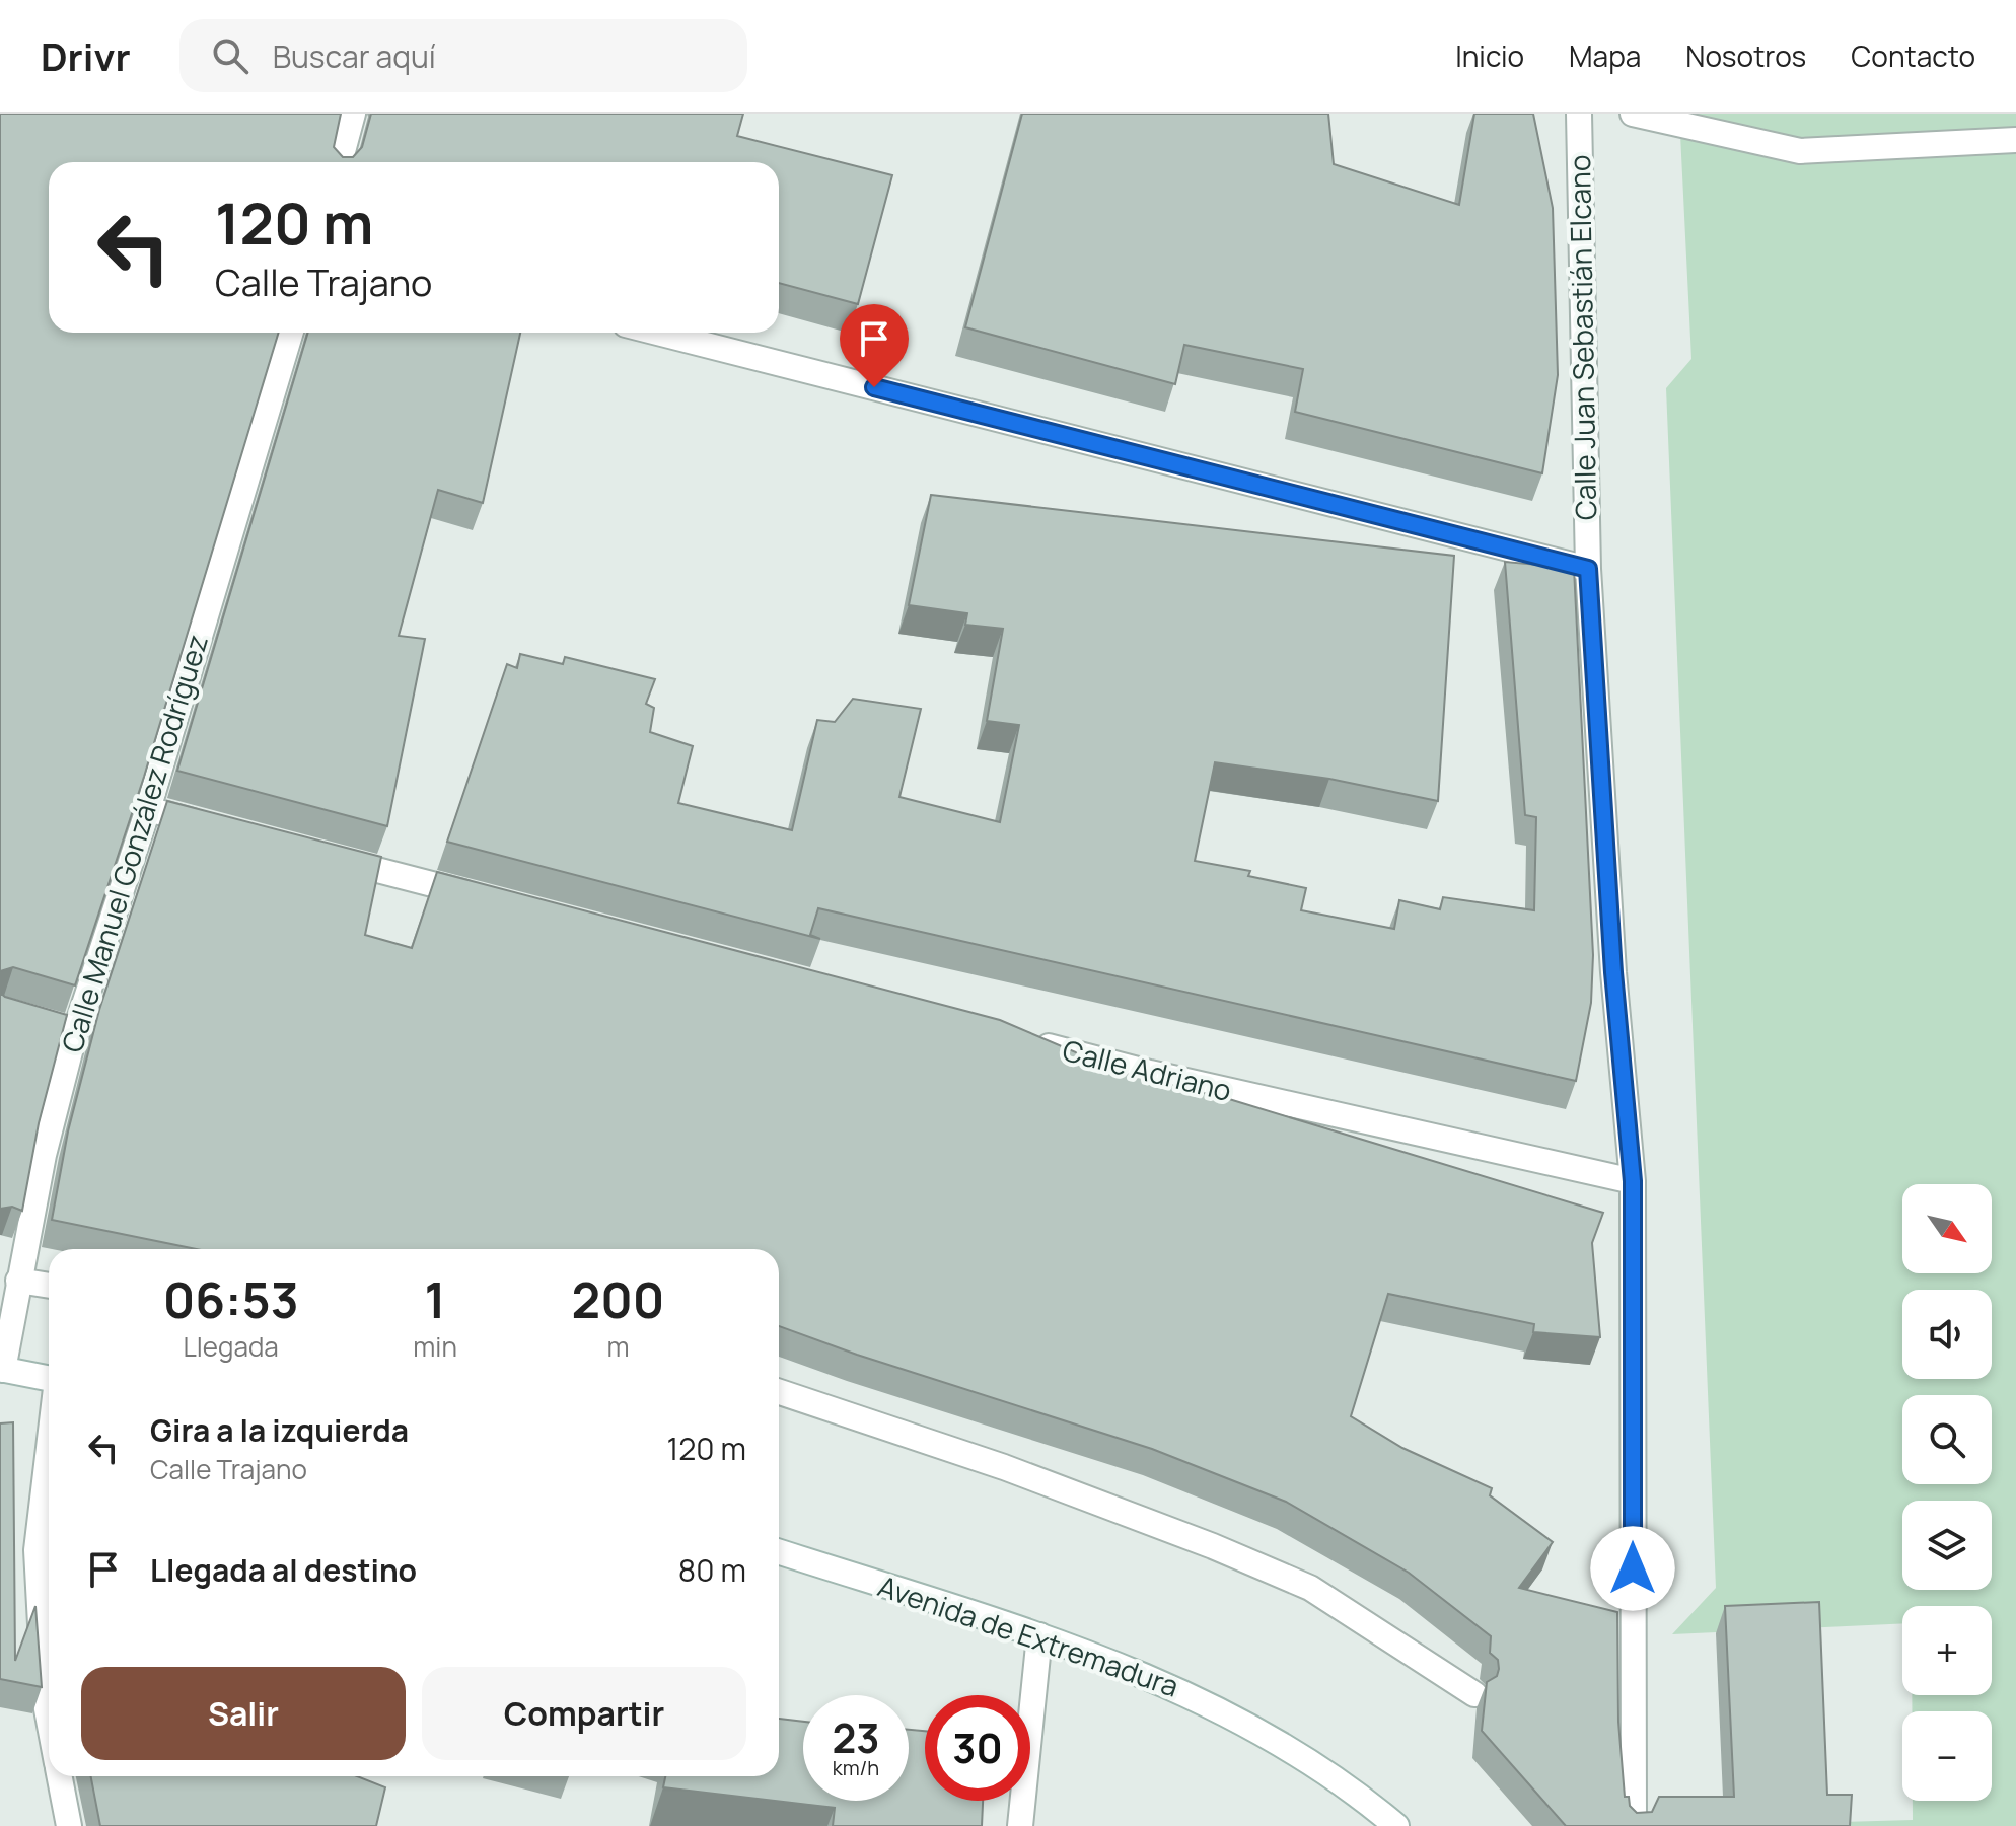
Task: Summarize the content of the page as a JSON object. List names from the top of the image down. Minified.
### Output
{"streets":{"street":["Calle Juan Sebastián Elcano","Calle Manuel González Rodríguez","Calle Adriano","Avenida de Extremadura"]},"crossings":[["Calle Juan Sebastián Elcano","Calle Adriano"]],"north":"bottom right","page":{"header":"Drivr","search":"Buscar aquí","nav":["Inicio","Mapa","Nosotros","Contacto"],"turn":["120 m","Calle Trajano"],"map_buttons":["+","−"],"eta":["06:53","Llegada","1","min","200","m"],"list":[{"name":"Gira a la izquierda","note":"Calle Trajano","value":"120 m"},{"name":"Llegada al destino","value":"80 m"}],"buttons":["Salir","Compartir"],"speed":"23 km/h","limit":"30"}}
